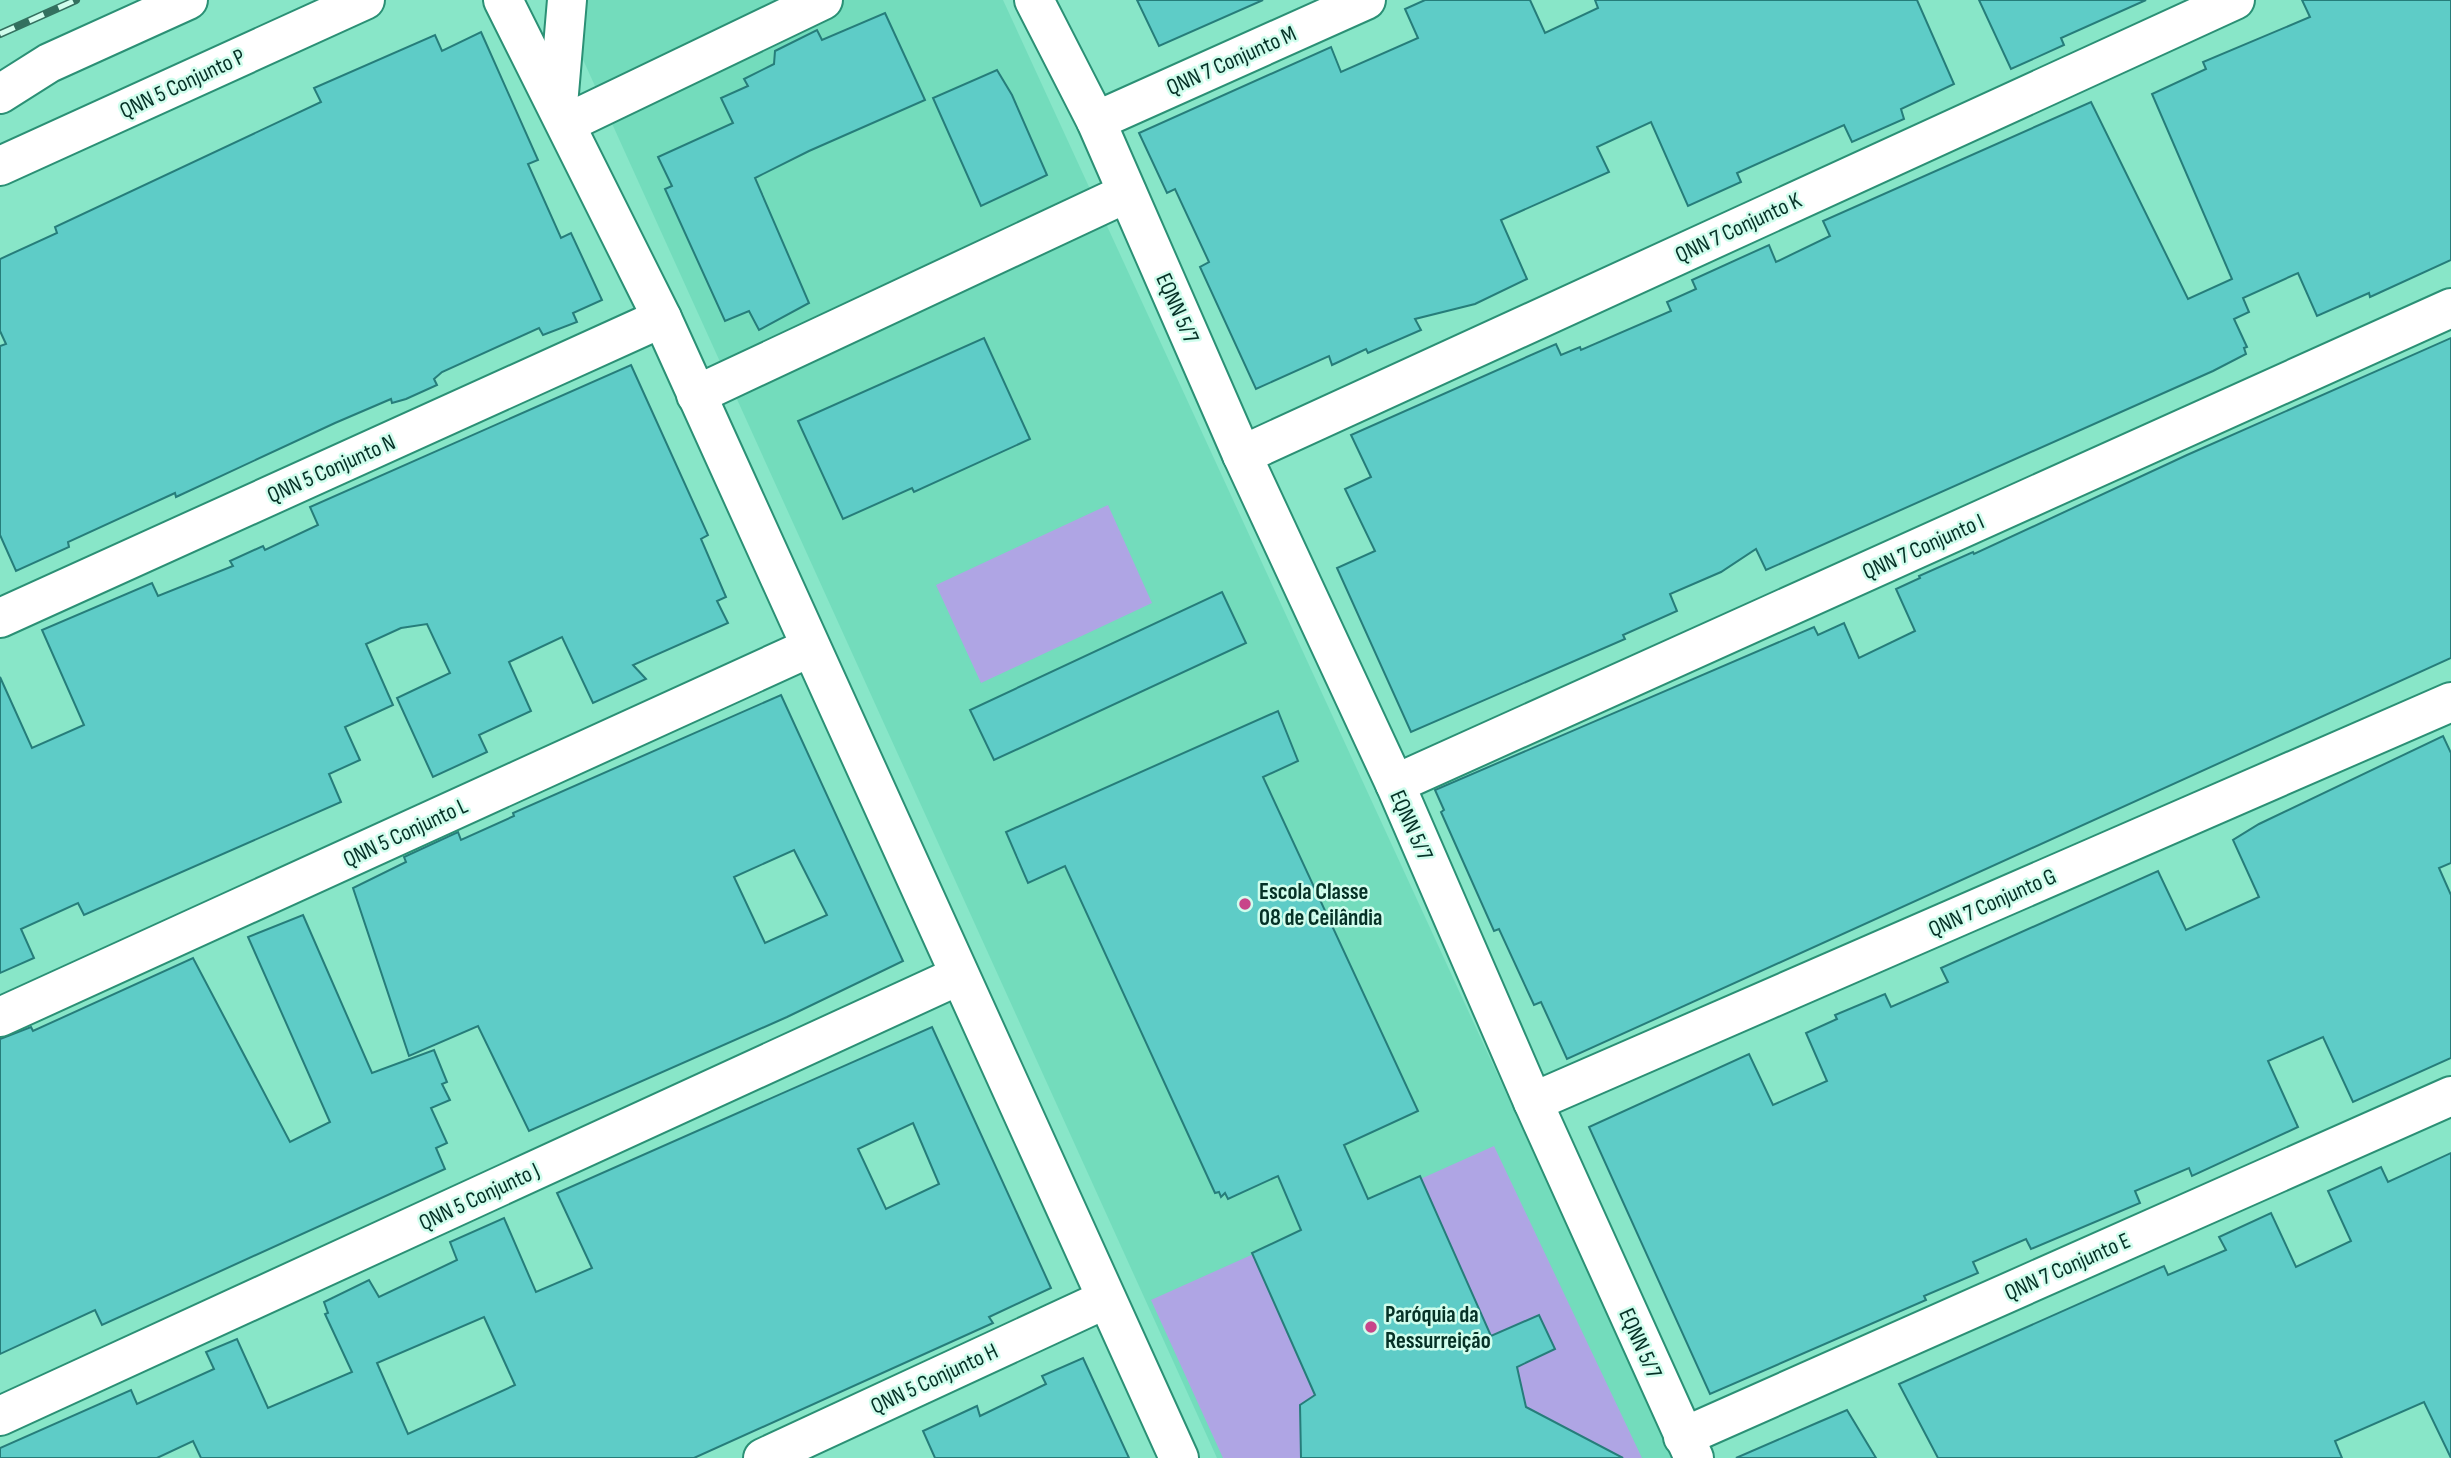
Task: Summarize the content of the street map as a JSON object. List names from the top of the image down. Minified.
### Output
{"streets":{"street":["QNN 7 Conjunto M","QNN 5 Conjunto P","QNN 7 Conjunto K","EQNN 5/7","QNN 5 Conjunto N","QNN 7 Conjunto I","QNN 5 Conjunto L","QNN 7 Conjunto G","QNN 5 Conjunto J","QNN 7 Conjunto E","QNN 5 Conjunto H"]},"crossings":[["QNN 7 Conjunto M","EQNN 5/7"],["QNN 7 Conjunto K","EQNN 5/7"],["EQNN 5/7","QNN 7 Conjunto I"],["EQNN 5/7","QNN 7 Conjunto G"],["EQNN 5/7","QNN 7 Conjunto E"]],"places":["Escola Classe 08 de Ceilândia","Paróquia da Ressurreição"]}
